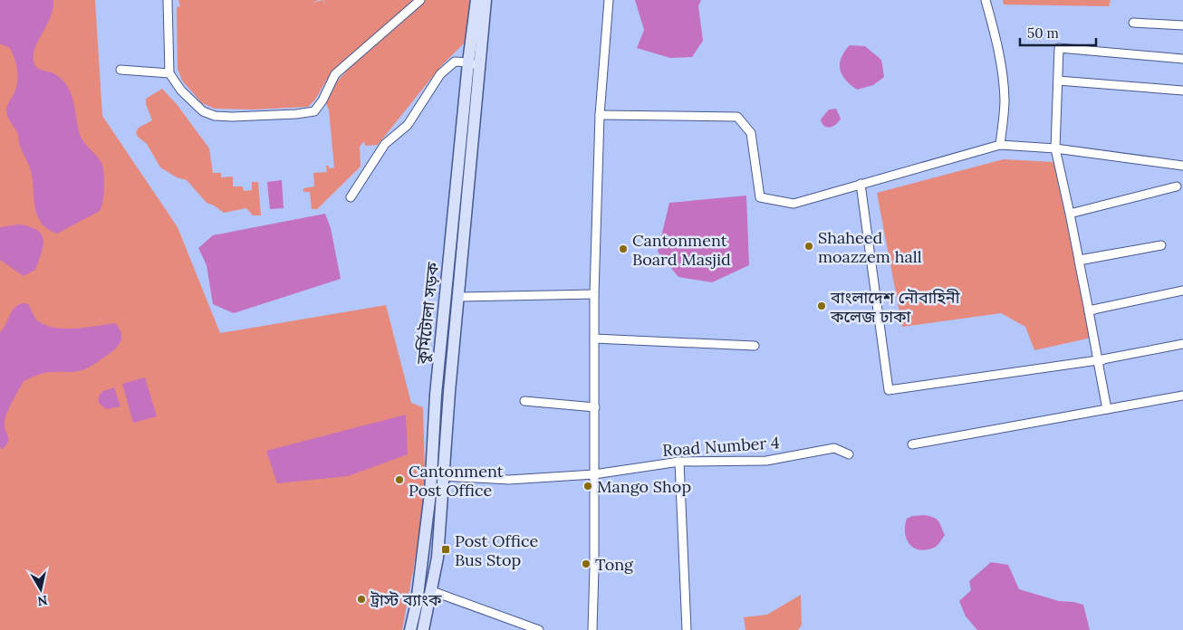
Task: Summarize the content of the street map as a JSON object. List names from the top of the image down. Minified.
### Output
{"streets":{"main road":["কুর্মিটোলা সড়ক"],"street":["Road Number 4"]},"crossings":[["কুর্মিটোলা সড়ক","Road Number 4"]],"places":{"other":["Shaheed moazzem hall","Cantonment Board Masjid","বাংলাদেশ নৌবাহিনী কলেজ ঢাকা","Cantonment Post Office","Mango Shop","Tong","ট্রাস্ট ব্যাংক"],"transit":["Post Office Bus Stop"]},"scale_bar":"50 m","north":"bottom"}
